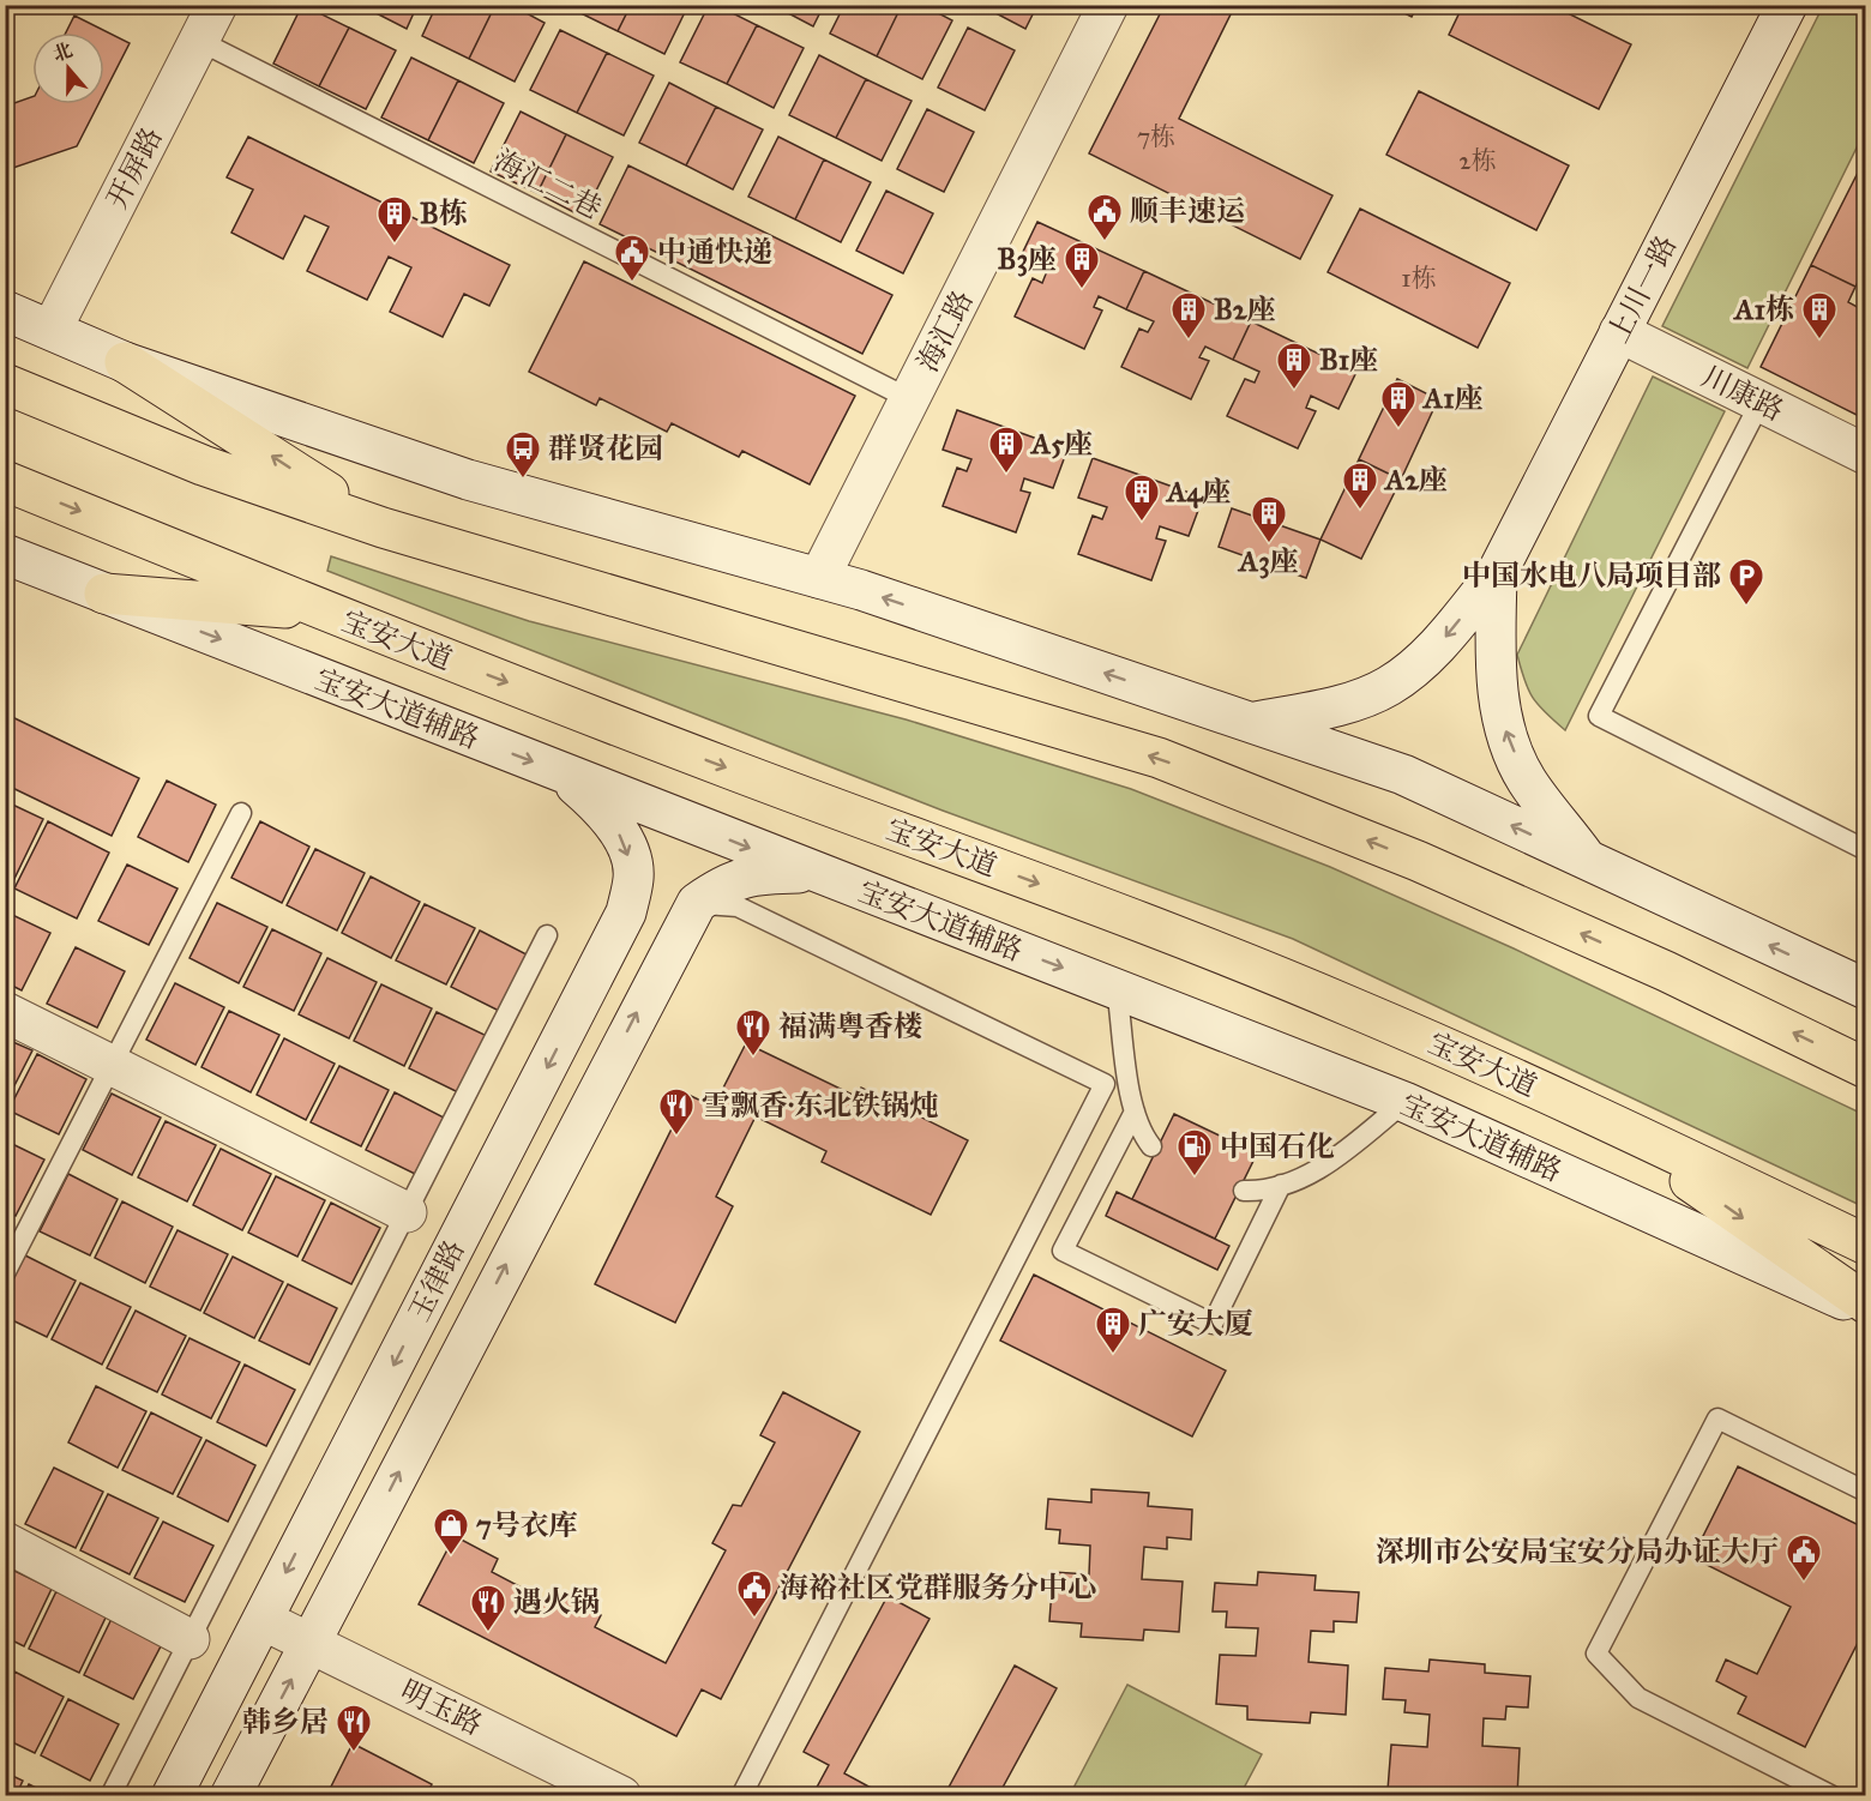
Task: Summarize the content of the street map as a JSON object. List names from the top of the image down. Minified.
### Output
{"streets":{"main road":["开屏路","上川一路","海汇路","川康路","宝安大道","宝安大道辅路","玉律路","明玉路"],"lane":["海汇二巷"]},"crossings":[["开屏路","海汇二巷"],["海汇二巷","海汇路"],["上川一路","川康路"],["宝安大道辅路","玉律路"],["玉律路","明玉路"]],"places":{"public building":["顺丰速运","中通快递","深圳市公安局宝安分局办证大厅","海裕社区党群服务分中心"],"building":["B栋","B3座","B2座","A1栋","B1座","A1座","A5座","A2座","A4座","A3座","广安大厦"],"bus stop":["群贤花园"],"parking":["中国水电八局项目部"],"restaurant":["福满粤香楼","雪飘香·东北铁锅炖","遇火锅","韩乡居"],"fuel station":["中国石化"],"shop":["7号衣库"]},"house_numbers":["7栋","2栋","1栋"],"north":"top"}
